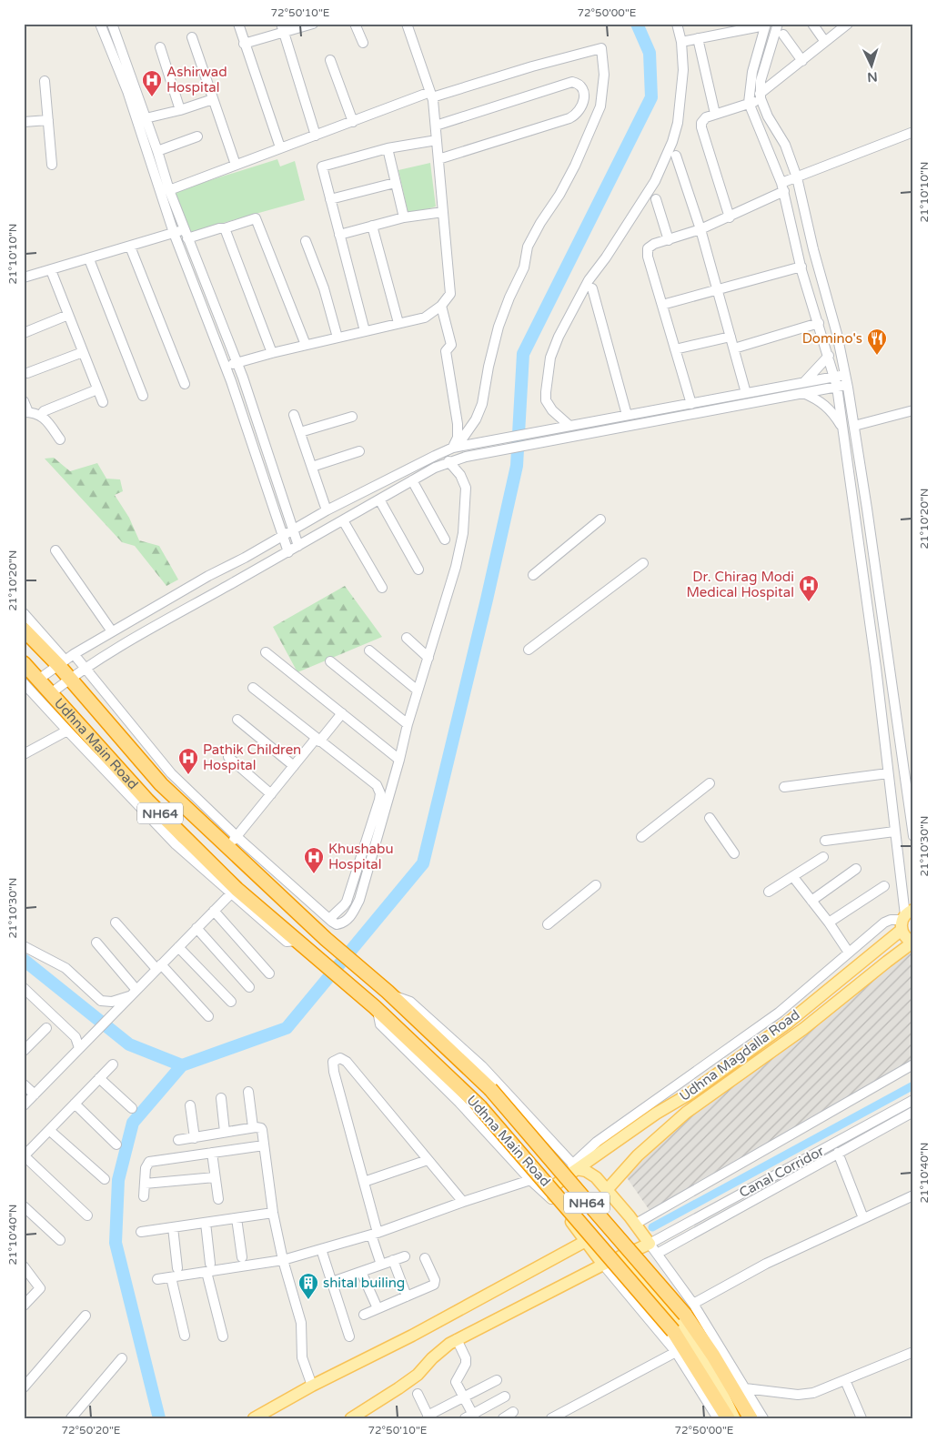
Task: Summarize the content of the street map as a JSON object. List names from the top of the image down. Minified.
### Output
{"streets":{"highway":["Udhna Main Road","NH64"],"main road":["Udhna Magdalla Road"],"street":["Canal Corridor"]},"places":{"hospital":["Ashirwad Hospital","Dr. Chirag Modi Medical Hospital","Pathik Children Hospital","Khushabu Hospital"],"restaurant":["Domino's"],"building":["shital builing"]},"north":"bottom","coordinates":["72°50'10\"E","72°50'00\"E","21°10'10\"N","21°10'20\"N","21°10'30\"N","21°10'40\"N","72°50'20\"E"]}
